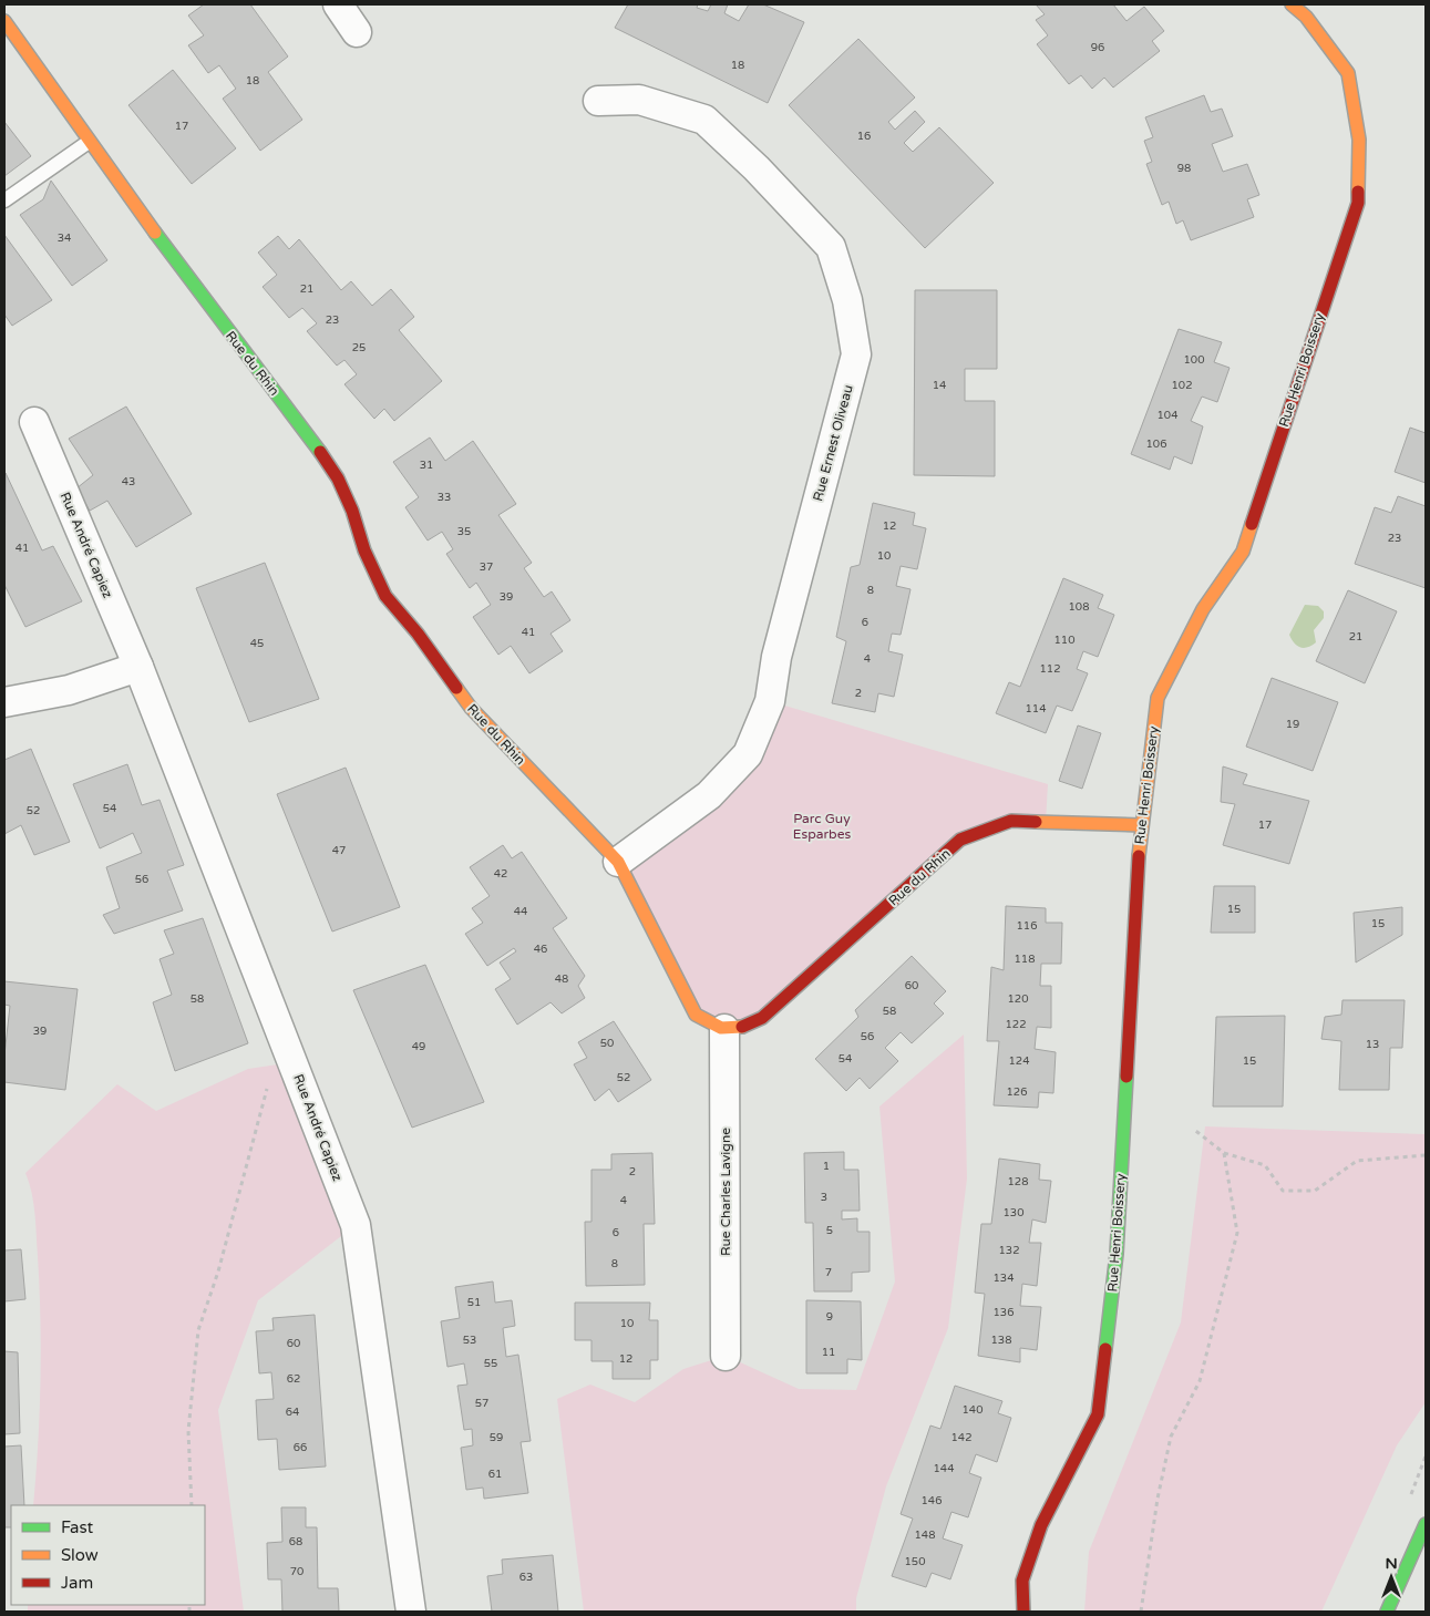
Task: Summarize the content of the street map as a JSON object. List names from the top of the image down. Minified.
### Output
{"streets":{"street":["Rue du Rhin","Rue Henri Boissery","Rue Ernest Oliveau","Rue André Capiez","Rue Charles Lavigne"]},"crossings":[["Rue du Rhin","Rue Henri Boissery"],["Rue du Rhin","Rue Ernest Oliveau"],["Rue du Rhin","Rue Charles Lavigne"]],"parks":["Parc Guy Esparbes"],"house_numbers":["96","18","18","17","16","98","34","21","23","25","100","14","102","104","106","31","43","33","12","35","23","41","10","37","8","39","108","6","41","21","110","45","4","112","2","114","19","54","52","17","47","42","56","15","44","15","116","46","118","48","60","58","120","58","122","39","56","50","13","49","54","124","15","52","126","1","2","128","3","4","130","5","6","132","8","7","134","51","136","9","10","53","138","60","11","12","55","62","57","140","64","59","142","66","144","61","146","148","68","150","70","63"],"legend":["Fast","Slow","Jam"],"north":"top"}
